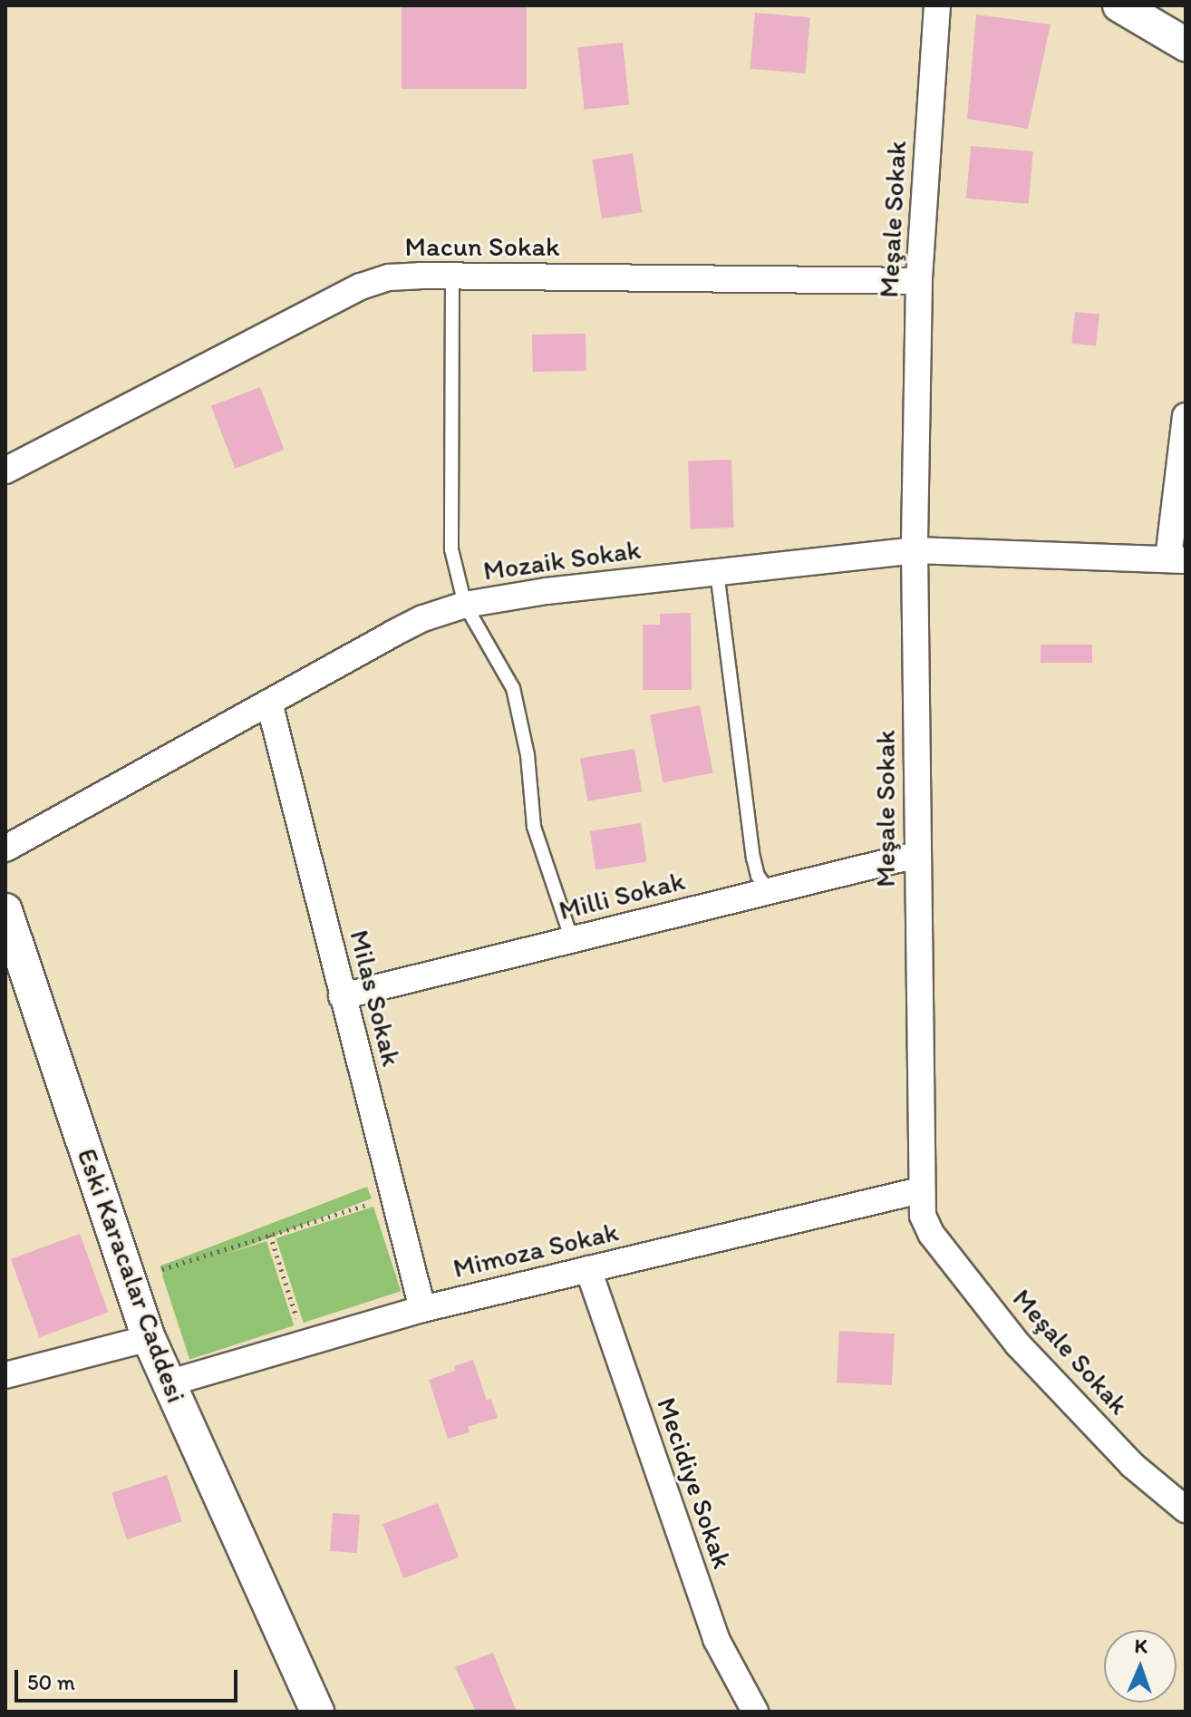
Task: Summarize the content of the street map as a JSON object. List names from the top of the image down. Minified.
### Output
{"streets":{"street":["Meşale Sokak","Macun Sokak","Mozaik Sokak","Milli Sokak","Milas Sokak","Mimoza Sokak","Eski Karacalar Caddesi","Mecidiye Sokak"]},"crossings":[["Meşale Sokak","Macun Sokak"],["Meşale Sokak","Mozaik Sokak"],["Meşale Sokak","Milli Sokak"],["Meşale Sokak","Mimoza Sokak"],["Mozaik Sokak","Milas Sokak"],["Milli Sokak","Milas Sokak"],["Milas Sokak","Mimoza Sokak"],["Mimoza Sokak","Eski Karacalar Caddesi"],["Mimoza Sokak","Mecidiye Sokak"]],"scale_bar":"50 m","north":"top"}
